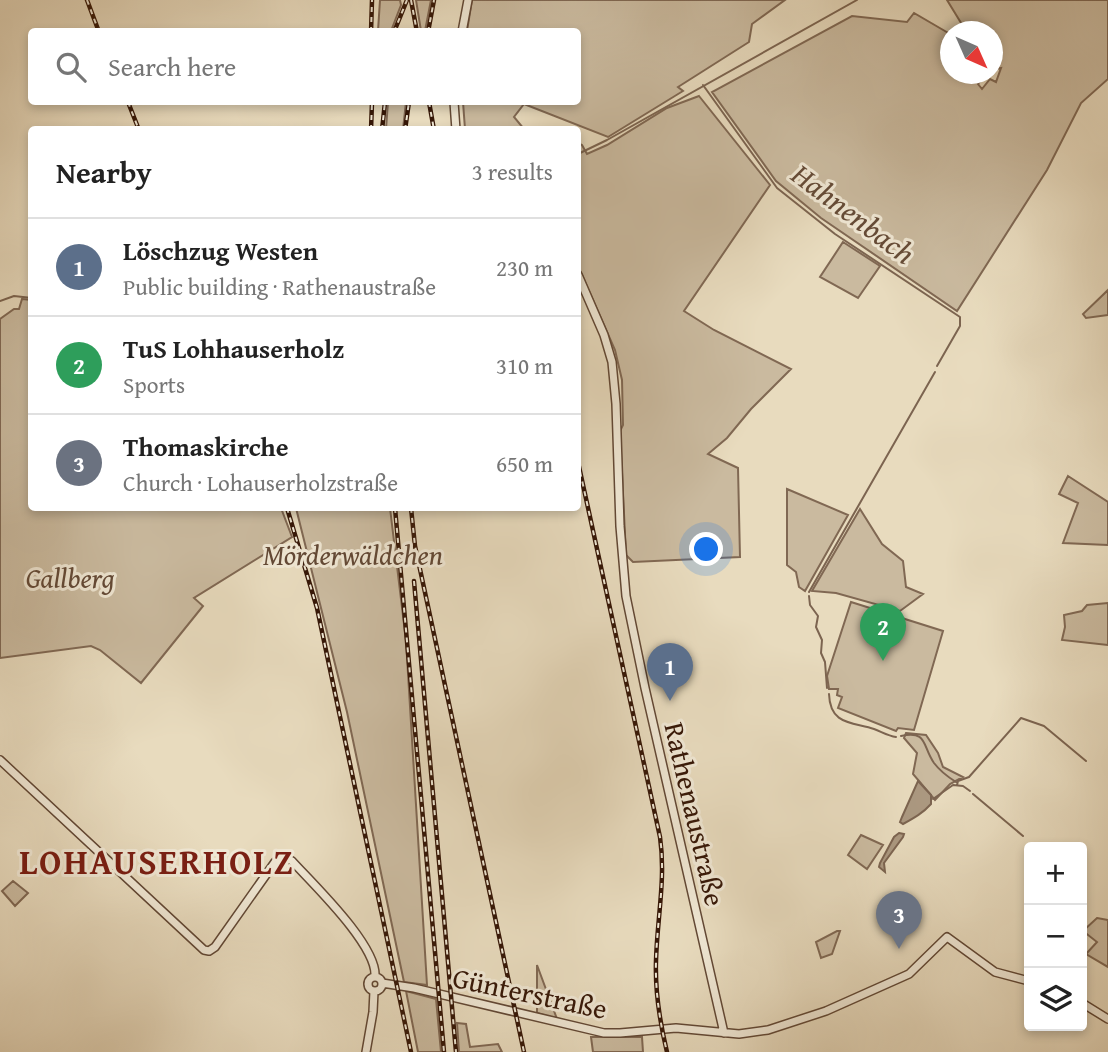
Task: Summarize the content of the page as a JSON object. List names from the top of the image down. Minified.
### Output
{"streets":{"street":["Rathenaustraße","Günterstraße"]},"crossings":[["Rathenaustraße","Günterstraße"]],"districts":["LOHAUSERHOLZ"],"water":["Hahnenbach"],"parks":["Mörderwäldchen","Gallberg"],"north":"bottom right","page":{"search":"Search here","heading":["Nearby","3 results"],"list":[{"mark":"1","name":"Löschzug Westen","note":"Public building · Rathenaustraße","value":"230 m"},{"mark":"2","name":"TuS Lohhauserholz","note":"Sports","value":"310 m"},{"mark":"3","name":"Thomaskirche","note":"Church · Lohauserholzstraße","value":"650 m"}],"pins":["2","1","3"],"map_buttons":["+","−"]}}
